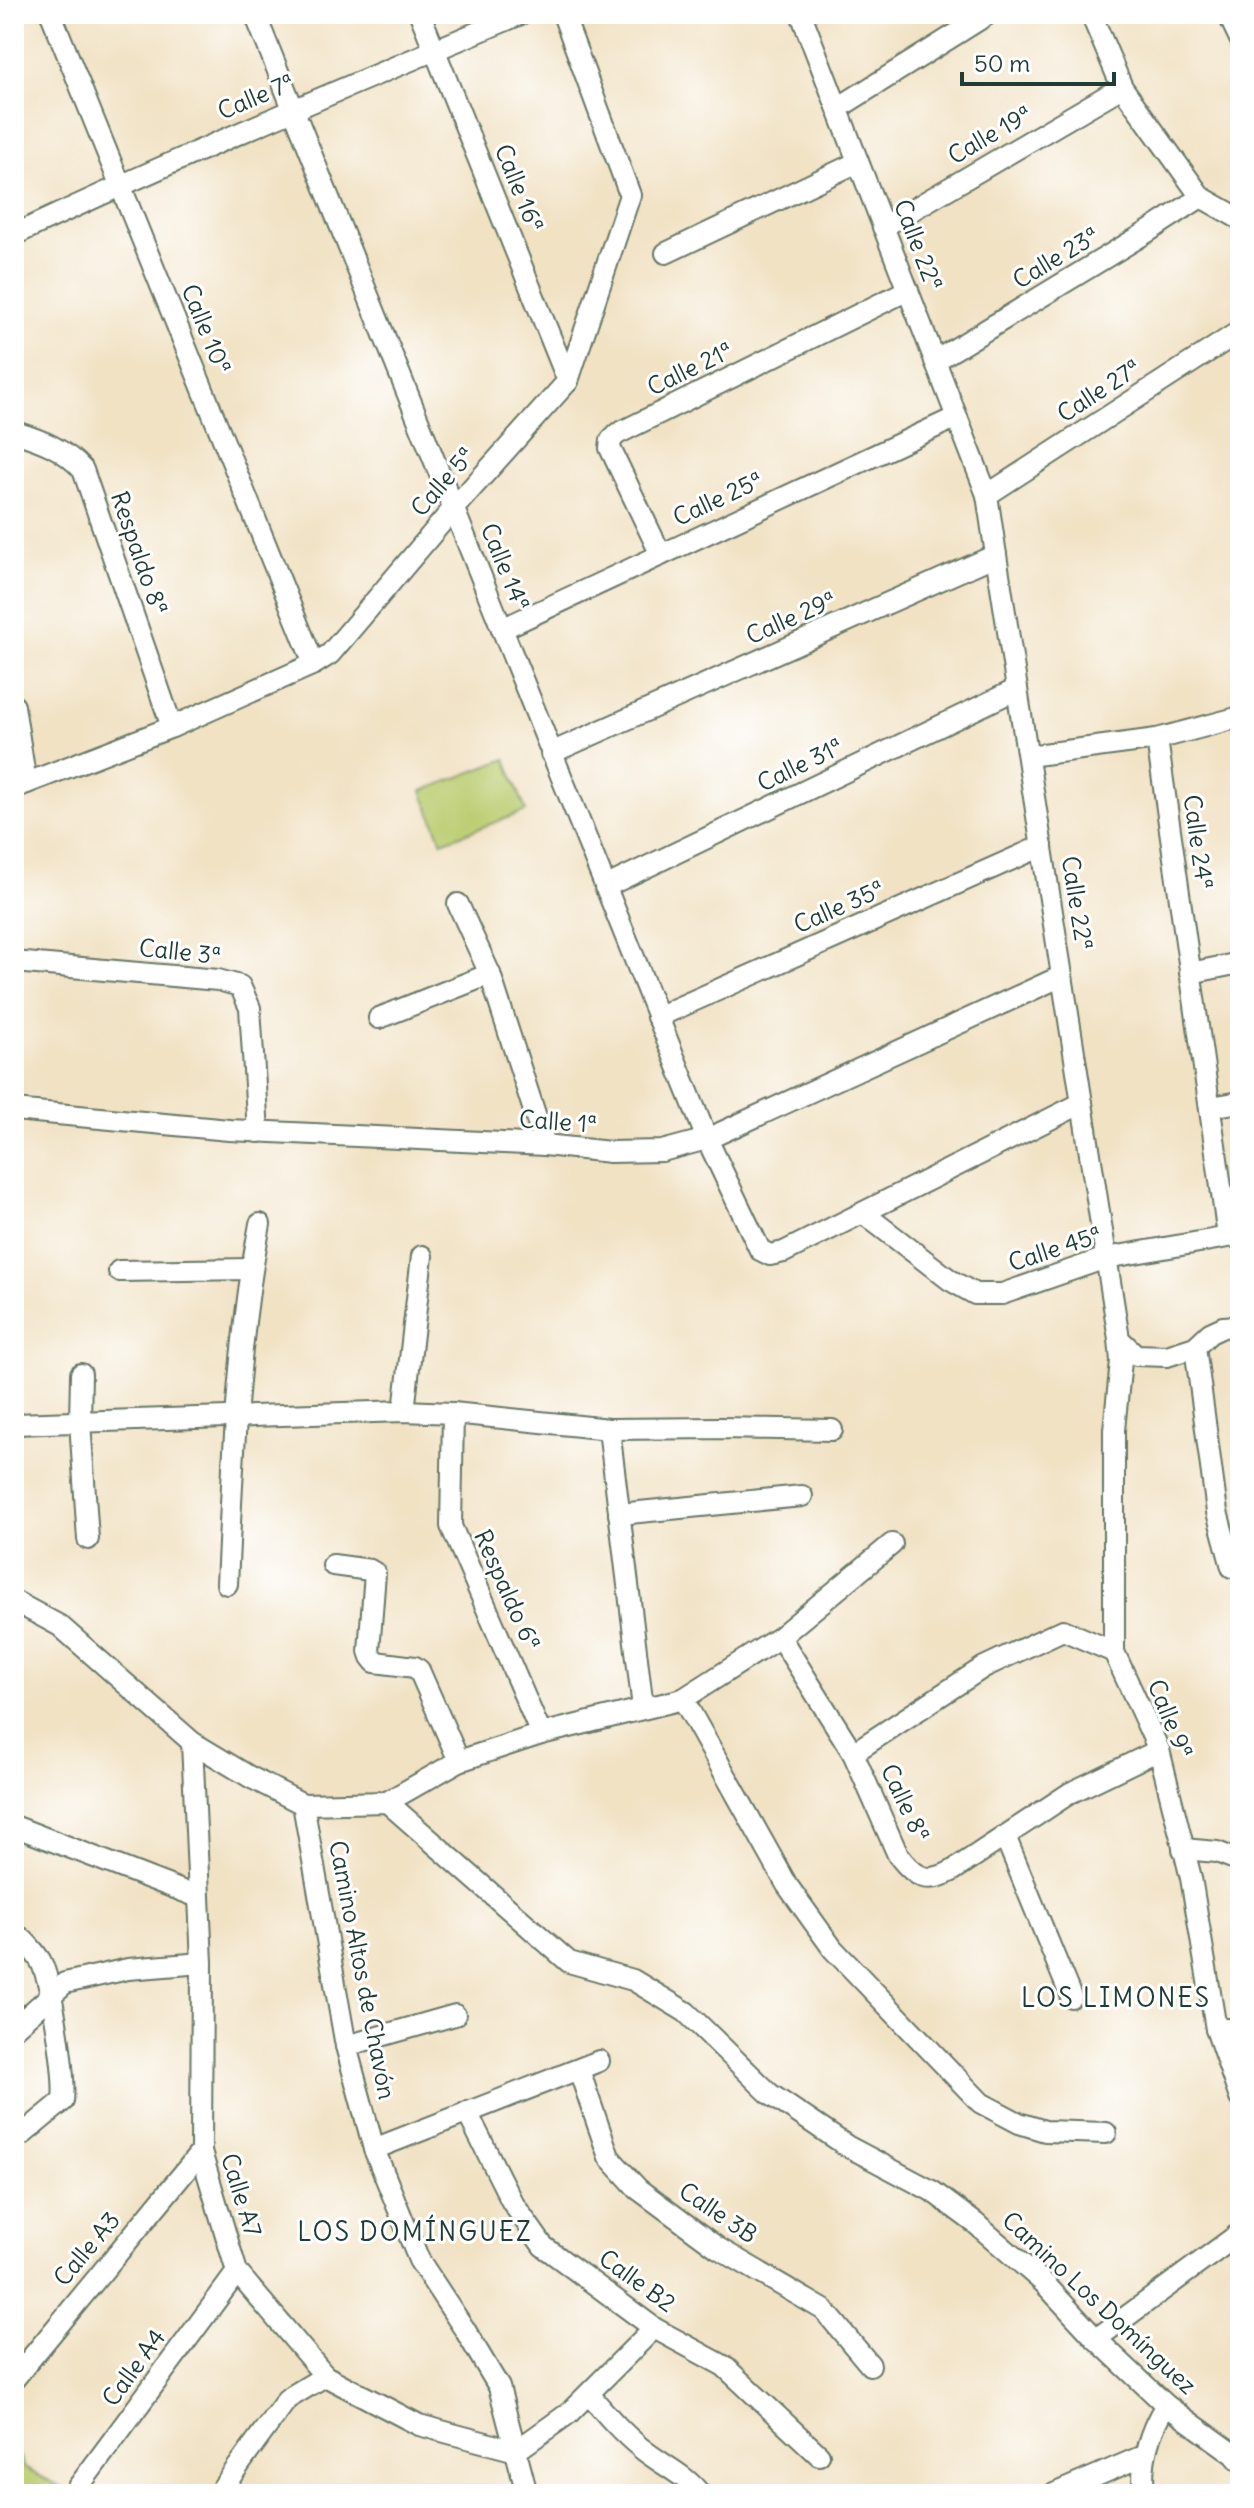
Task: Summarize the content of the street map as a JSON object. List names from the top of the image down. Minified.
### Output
{"streets":{"street":["Calle 7ª","Calle 19ª","Calle 16ª","Calle 22ª","Calle 23ª","Calle 10ª","Calle 21ª","Calle 27ª","Calle 5ª","Calle 25ª","Respaldo 8ª","Calle 14ª","Calle 29ª","Calle 31ª","Calle 24ª","Calle 35ª","Calle 3ª","Calle 1ª","Calle 45ª","Respaldo 6ª","Calle 9ª","Calle 8ª","Camino Altos de Chavón","Calle A7","Calle 3B","Calle A3","Calle B2","Camino Los Domínguez","Calle A4"]},"crossings":[["Calle 7ª","Calle 16ª"],["Calle 7ª","Calle 10ª"],["Calle 7ª","Calle 14ª"],["Calle 19ª","Calle 22ª"],["Calle 16ª","Calle 5ª"],["Calle 22ª","Calle 23ª"],["Calle 22ª","Calle 21ª"],["Calle 22ª","Calle 27ª"],["Calle 22ª","Calle 25ª"],["Calle 22ª","Calle 29ª"],["Calle 22ª","Calle 31ª"],["Calle 22ª","Calle 35ª"],["Calle 22ª","Calle 1ª"],["Calle 22ª","Calle 45ª"],["Calle 22ª","Calle 9ª"],["Calle 10ª","Calle 5ª"],["Calle 21ª","Calle 25ª"],["Calle 5ª","Respaldo 8ª"],["Calle 5ª","Calle 14ª"],["Calle 25ª","Calle 14ª"],["Calle 14ª","Calle 29ª"],["Calle 14ª","Calle 31ª"],["Calle 14ª","Calle 35ª"],["Calle 14ª","Calle 1ª"],["Calle 14ª","Calle 45ª"],["Calle 24ª","Calle 45ª"],["Calle 3ª","Calle 1ª"],["Calle 9ª","Calle 8ª"],["Camino Altos de Chavón","Calle A7"],["Calle A7","Calle A3"],["Calle A7","Calle A4"]],"districts":["LOS LIMONES","LOS DOMÍNGUEZ"],"scale_bar":"50 m"}
